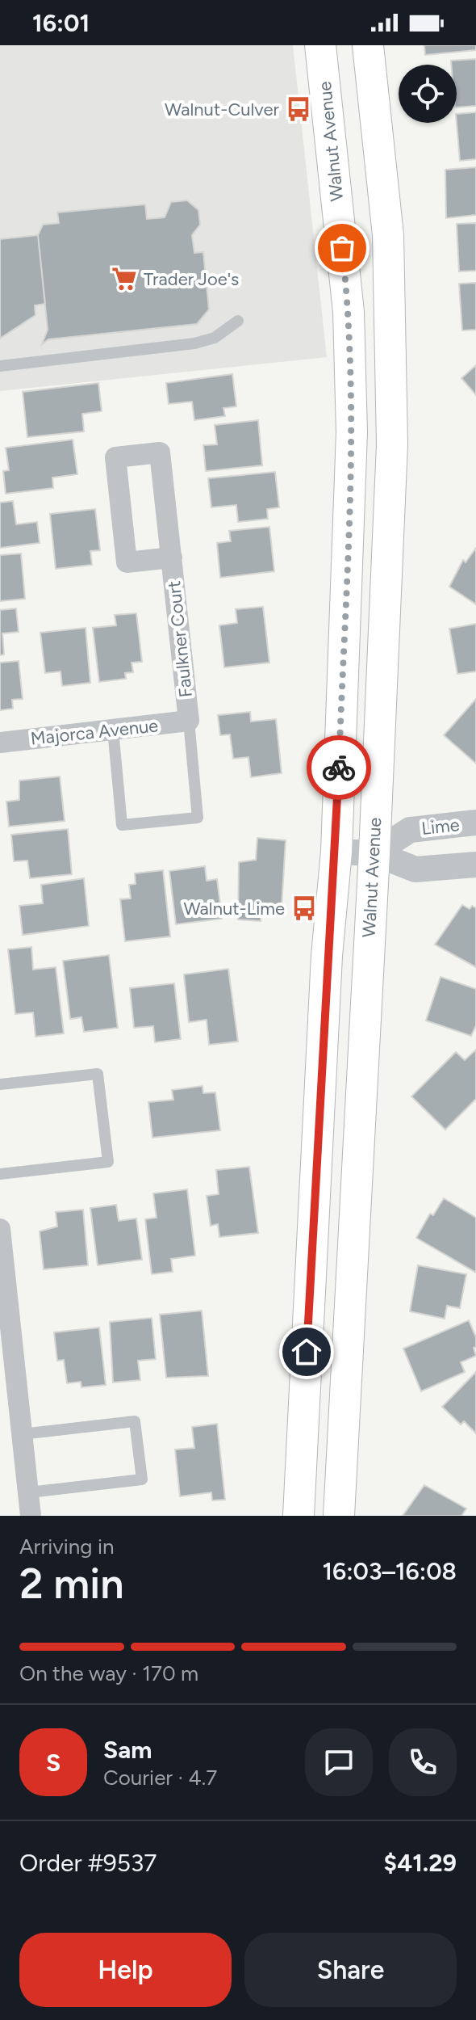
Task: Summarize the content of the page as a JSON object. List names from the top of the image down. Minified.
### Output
{"streets":{"main road":["Walnut Avenue"],"street":["Faulkner Court","Majorca Avenue","Lime"]},"crossings":[["Walnut Avenue","Lime"],["Faulkner Court","Majorca Avenue"]],"places":{"bus stop":["Walnut-Culver","Walnut-Lime"],"supermarket":["Trader Joe's"]},"page":{"status":"16:01","heading":["2 min","Arriving in","16:03–16:08"],"panel":["Sam","Courier · 4.7","Order #9537","$41.29"],"bar":"On the way · 170 m","round":"S","buttons":["Help","Share"]}}
